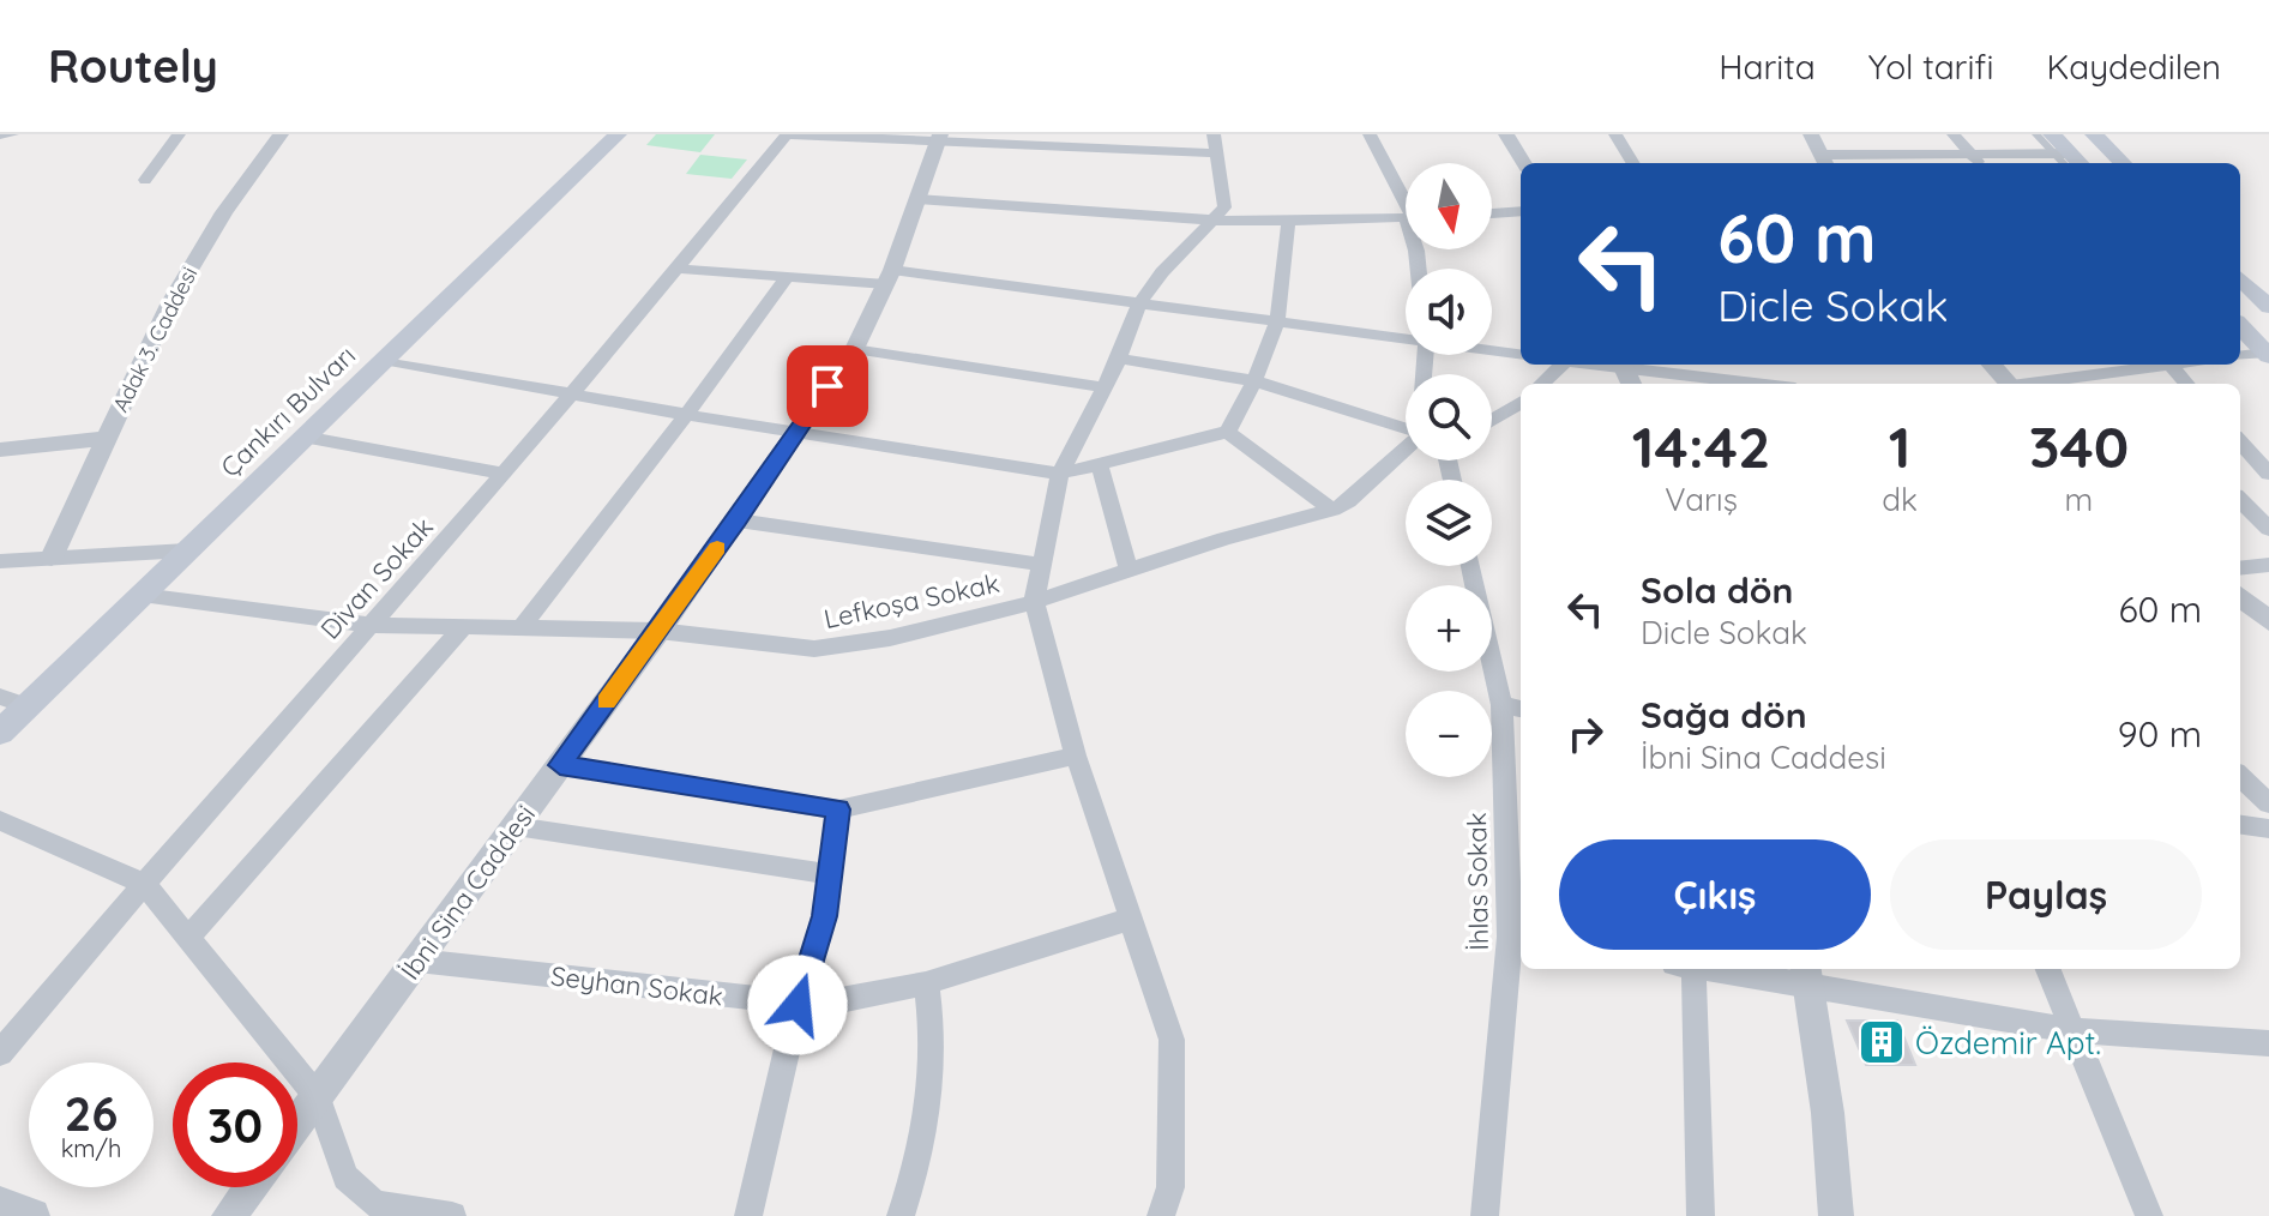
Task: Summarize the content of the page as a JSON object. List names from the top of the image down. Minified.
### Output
{"streets":{"main road":["Çankırı Bulvarı"],"street":["Adak 3. Caddesi","Divan Sokak","Lefkoşa Sokak","İhlas Sokak","İbni Sina Caddesi","Seyhan Sokak"]},"crossings":[["Çankırı Bulvarı","Lefkoşa Sokak"],["Divan Sokak","Lefkoşa Sokak"],["Lefkoşa Sokak","İbni Sina Caddesi"],["İbni Sina Caddesi","Seyhan Sokak"]],"places":{"building":["Özdemir Apt."]},"north":"bottom","page":{"header":"Routely","nav":["Harita","Yol tarifi","Kaydedilen"],"map_buttons":["+","−"],"turn":["60 m","Dicle Sokak"],"eta":["14:42","Varış","1","dk","340","m"],"list":[{"name":"Sola dön","note":"Dicle Sokak","value":"60 m"},{"name":"Sağa dön","note":"İbni Sina Caddesi","value":"90 m"}],"buttons":["Çıkış","Paylaş"],"speed":"26 km/h","limit":"30"}}
